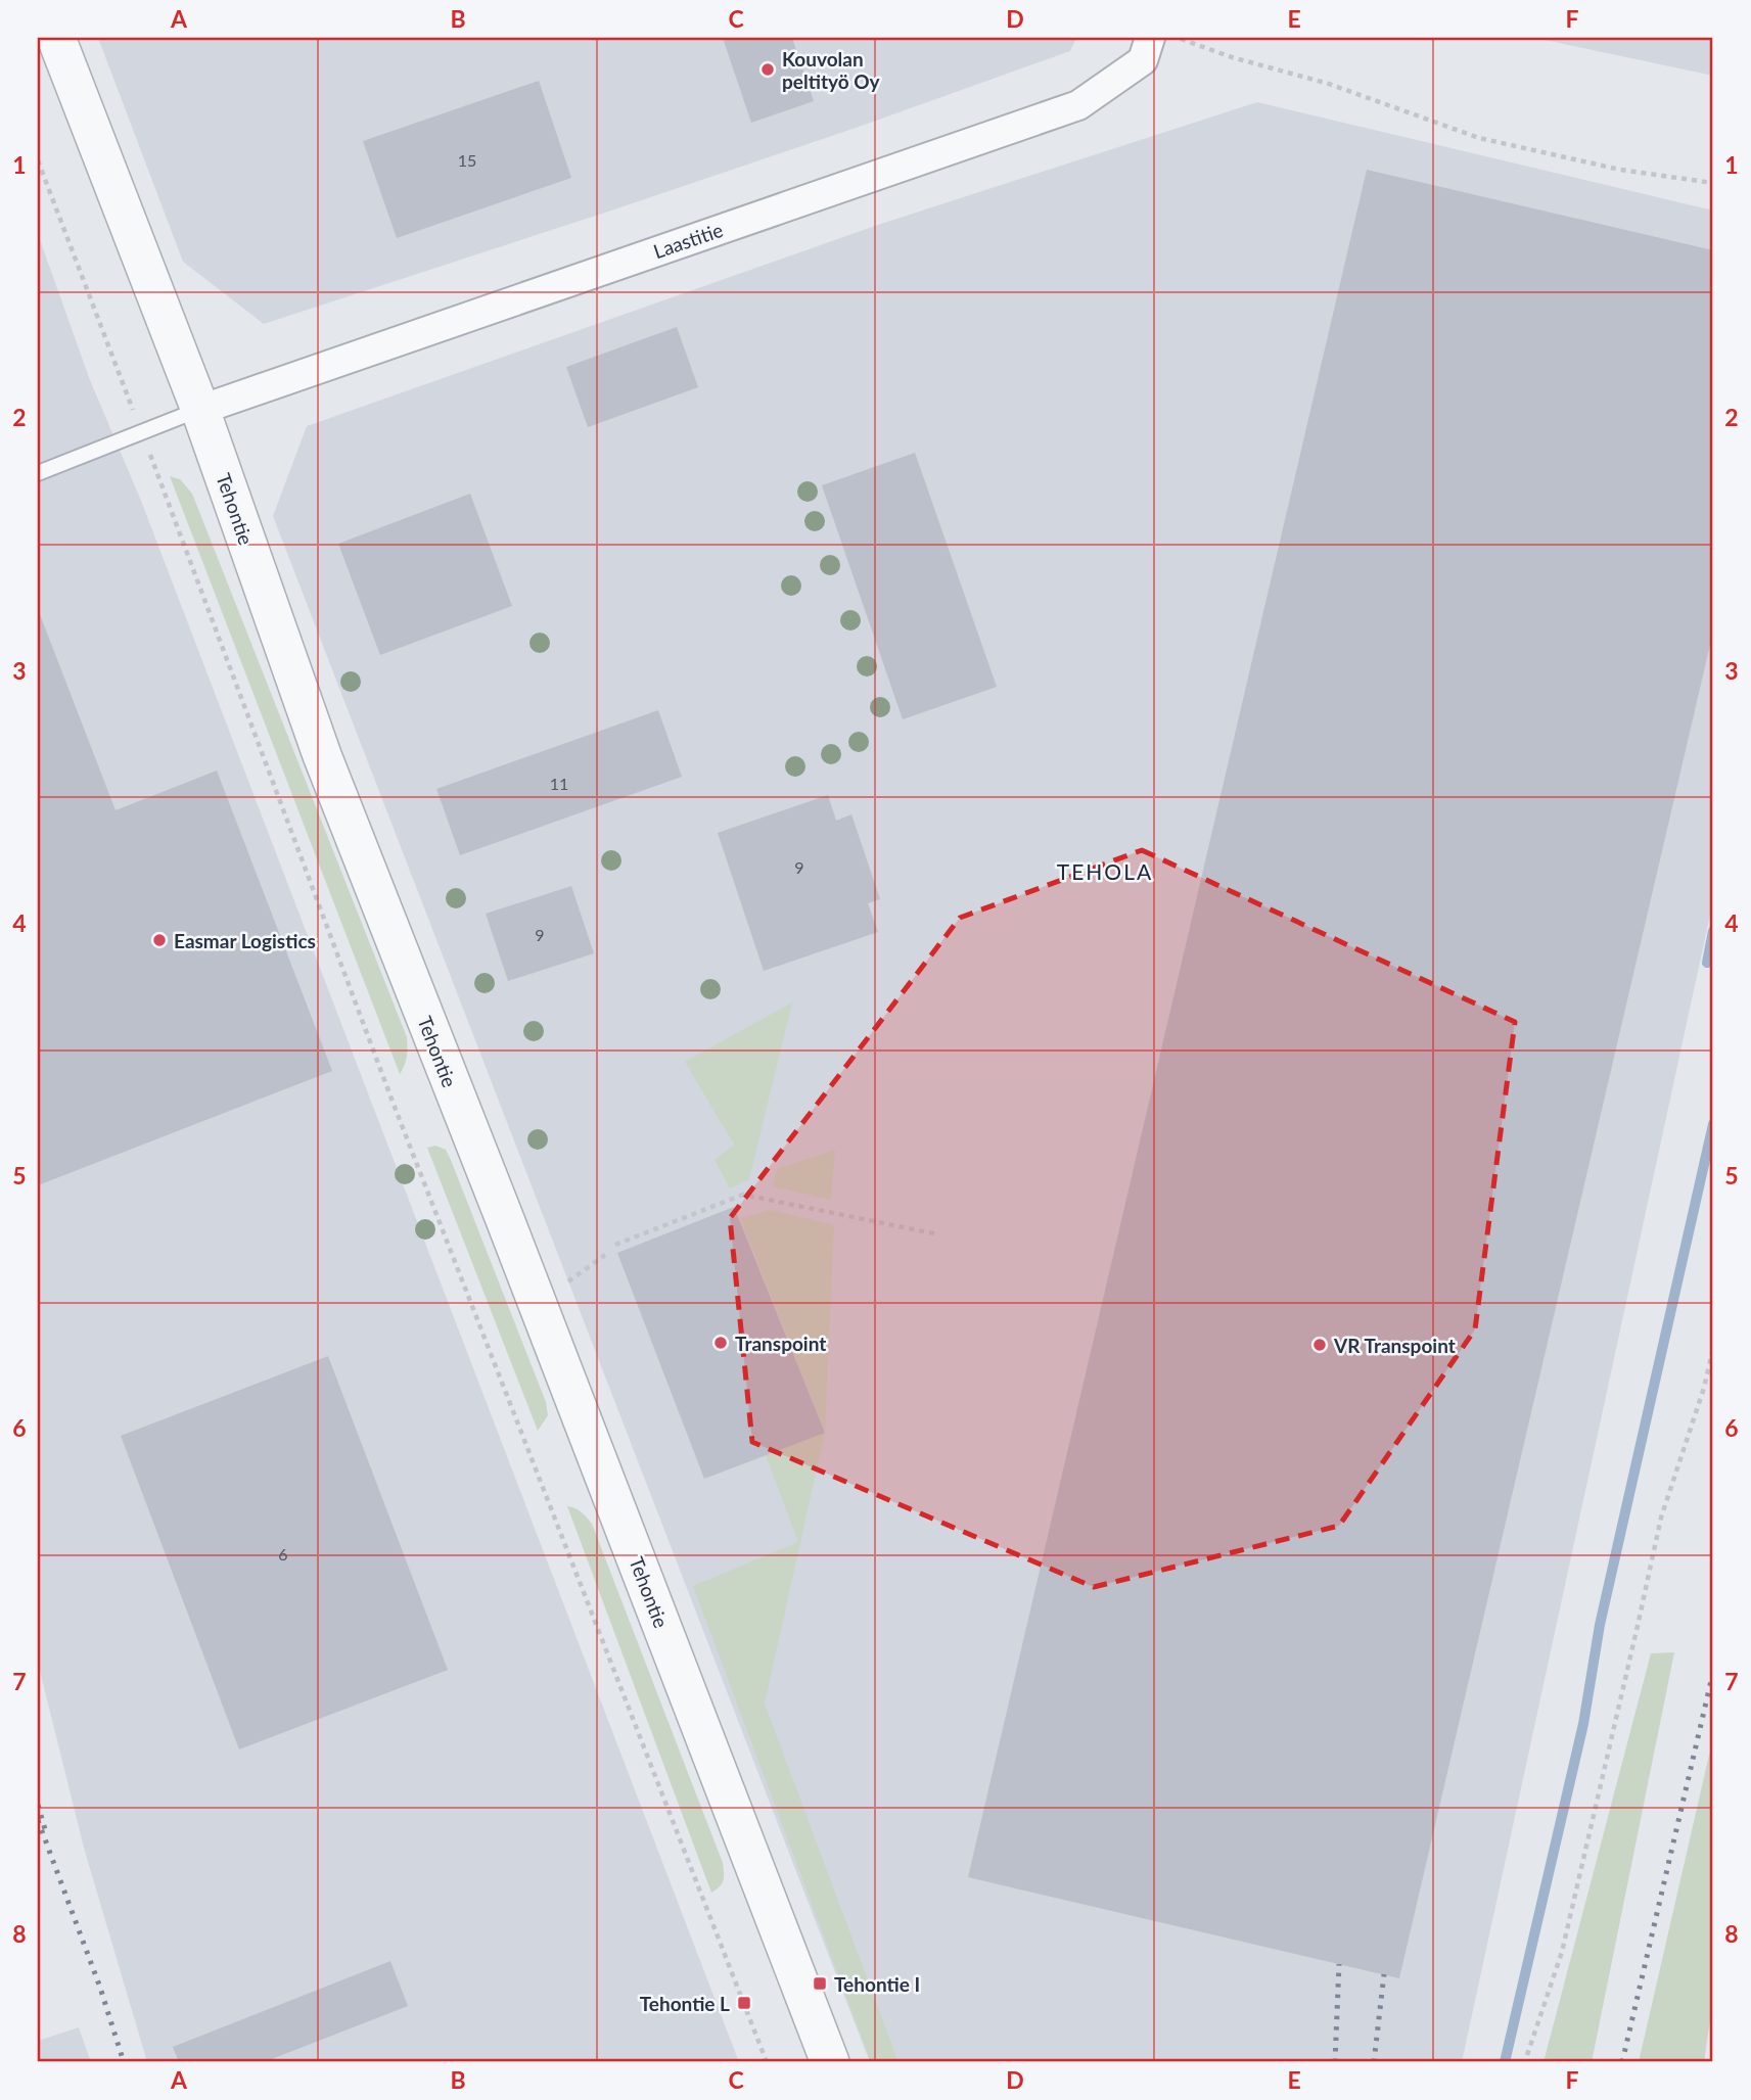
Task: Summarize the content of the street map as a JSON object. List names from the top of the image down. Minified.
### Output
{"streets":{"street":["Laastitie","Tehontie"]},"crossings":[["Laastitie","Tehontie"]],"districts":["TEHOLA"],"places":{"other":["Kouvolan peltityö Oy","Easmar Logistics","Transpoint","VR Transpoint"],"transit":["Tehontie I","Tehontie L"]},"house_numbers":["15","11","9","9","6"],"grid":{"columns":["A","B","C","D","E","F"],"rows":["1","2","3","4","5","6","7","8"]}}
